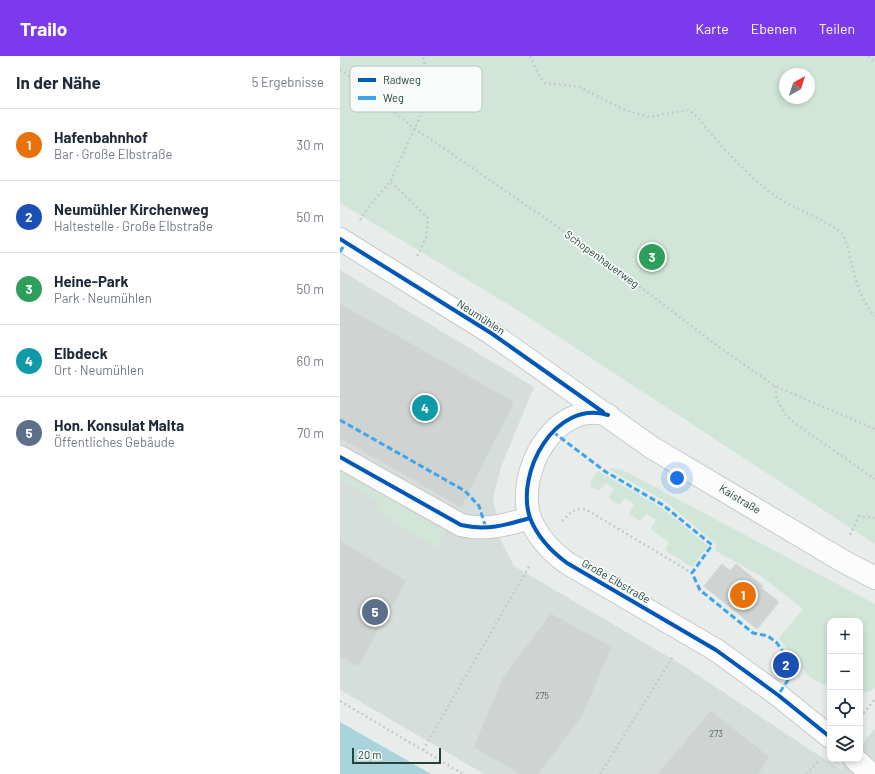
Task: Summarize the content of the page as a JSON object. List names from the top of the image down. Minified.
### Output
{"streets":{"street":["Neumühlen","Kaistraße","Große Elbstraße"],"path":["Schopenhauerweg"]},"crossings":[["Neumühlen","Kaistraße"],["Neumühlen","Große Elbstraße"],["Kaistraße","Große Elbstraße"]],"house_numbers":["275","273"],"legend":["Radweg","Weg"],"scale_bar":"20 m","north":"top right","page":{"header":"Trailo","nav":["Karte","Ebenen","Teilen"],"heading":["In der Nähe","5 Ergebnisse"],"list":[{"mark":"1","name":"Hafenbahnhof","note":"Bar · Große Elbstraße","value":"30 m"},{"mark":"2","name":"Neumühler Kirchenweg","note":"Haltestelle · Große Elbstraße","value":"50 m"},{"mark":"3","name":"Heine-Park","note":"Park · Neumühlen","value":"50 m"},{"mark":"4","name":"Elbdeck","note":"Ort · Neumühlen","value":"60 m"},{"mark":"5","name":"Hon. Konsulat Malta","note":"Öffentliches Gebäude","value":"70 m"}],"pins":["3","4","1","5","2"],"map_buttons":["+","−"],"scale":"20 m"}}
